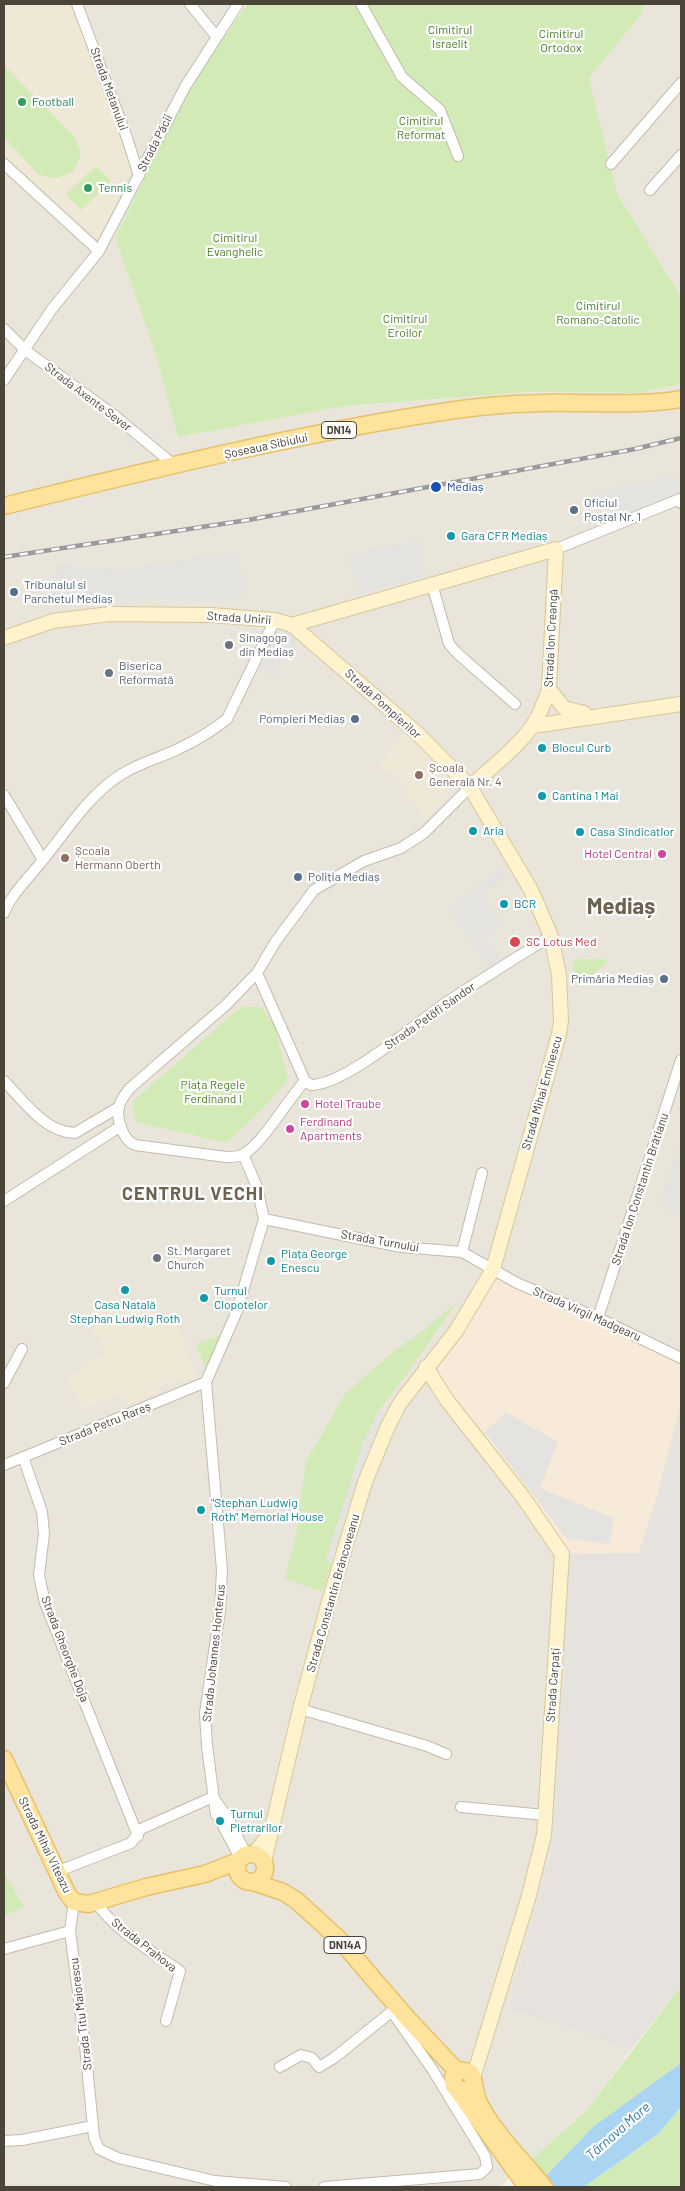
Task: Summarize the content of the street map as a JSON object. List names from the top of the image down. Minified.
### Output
{"streets":{"main road":["DN14","Șoseaua Sibiului","Strada Unirii","Strada Ion Creangă","Strada Pompierilor","Strada Mihai Eminescu","Strada Constantin Brâncoveanu","Strada Carpați","Strada Mihai Viteazu","DN14A"],"street":["Strada Metanului","Strada Păcii","Strada Axente Sever","Strada Petőfi Sándor","Strada Ion Constantin Brătianu","Strada Turnului","Strada Virgil Madgearu","Strada Petru Rareș","Strada Gheorghe Doja","Strada Johannes Honterus","Strada Prahova","Strada Titu Maiorescu"]},"crossings":[["Strada Metanului","Strada Păcii"],["Strada Păcii","Strada Axente Sever"],["Strada Axente Sever","Șoseaua Sibiului"],["Strada Unirii","Strada Pompierilor"],["Strada Ion Creangă","Strada Pompierilor"],["Strada Ion Creangă","Strada Mihai Eminescu"],["Strada Pompierilor","Strada Mihai Eminescu"],["Strada Petőfi Sándor","Strada Mihai Eminescu"],["Strada Mihai Eminescu","Strada Turnului"],["Strada Mihai Eminescu","Strada Virgil Madgearu"],["Strada Mihai Eminescu","Strada Constantin Brâncoveanu"],["Strada Mihai Eminescu","Strada Carpați"],["Strada Ion Constantin Brătianu","Strada Virgil Madgearu"],["Strada Turnului","Strada Virgil Madgearu"],["Strada Turnului","Strada Johannes Honterus"],["Strada Petru Rareș","Strada Gheorghe Doja"],["Strada Petru Rareș","Strada Johannes Honterus"],["Strada Constantin Brâncoveanu","Strada Johannes Honterus"],["Strada Constantin Brâncoveanu","Strada Carpați"],["Strada Constantin Brâncoveanu","DN14A"],["Strada Johannes Honterus","DN14A"],["Strada Carpați","DN14A"],["Strada Mihai Viteazu","DN14A"],["Strada Mihai Viteazu","Strada Titu Maiorescu"],["Strada Prahova","DN14A"],["DN14A","Strada Titu Maiorescu"]],"districts":["Mediaș","CENTRUL VECHI"],"water":["Târnava Mare"],"parks":["Cimitirul Israelit","Cimitirul Ortodox","Cimitirul Reformat","Cimitirul Evanghelic","Cimitirul Romano-Catolic","Cimitirul Eroilor","Piața Regele Ferdinand I"],"places":["Football","Tennis","Mediaș","Oficiul Poștal Nr. 1","Gara CFR Mediaș","Tribunalul si Parchetul Mediaș","Sinagoga din Mediaș","Biserica Reformată","Pompieri Mediaș","Blocul Curb","Școala Generală Nr. 4","Cantina 1 Mai","Aria","Casa Sindicatlor","Hotel Central","Școala Hermann Oberth","Poliția Mediaș","BCR","SC Lotus Med","Primăria Mediaș","Hotel Traube","Ferdinand Apartments","St. Margaret Church","Piața George Enescu","Casa Natală Stephan Ludwig Roth","Turnul Clopotelor","\"Stephan Ludwig Roth\" Memorial House","Turnul Pietrarilor"]}
